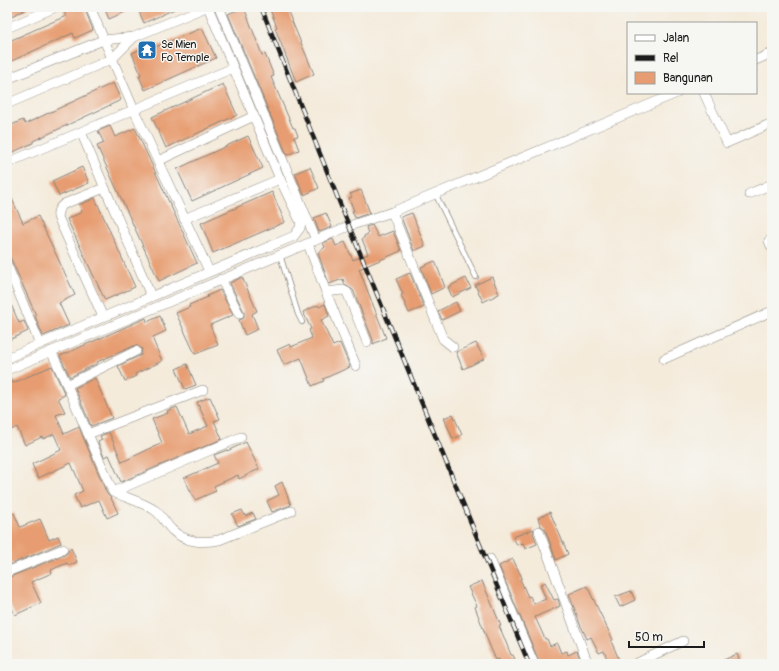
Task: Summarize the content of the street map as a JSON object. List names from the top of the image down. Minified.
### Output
{"places":{"temple":["Se Mien Fo Temple"]},"legend":["Jalan","Rel","Bangunan"],"scale_bar":"50 m"}
